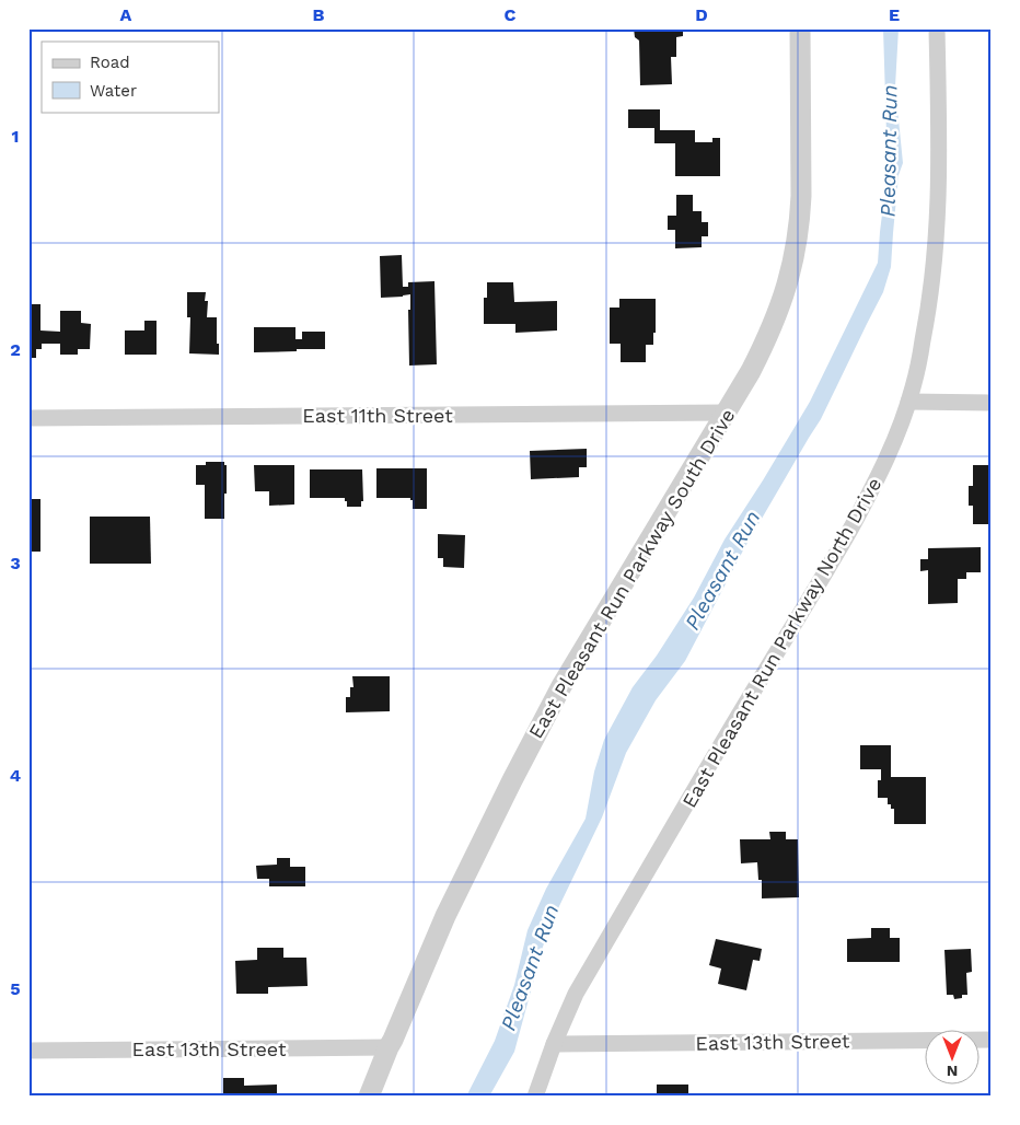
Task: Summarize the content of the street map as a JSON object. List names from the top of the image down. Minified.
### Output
{"streets":{"street":["East 11th Street","East Pleasant Run Parkway South Drive","East Pleasant Run Parkway North Drive","East 13th Street"]},"crossings":[["East 11th Street","East Pleasant Run Parkway South Drive"],["East Pleasant Run Parkway South Drive","East 13th Street"],["East Pleasant Run Parkway North Drive","East 13th Street"]],"water":["Pleasant Run"],"legend":["Road","Water"],"north":"bottom","grid":{"columns":["A","B","C","D","E"],"rows":["1","2","3","4","5"]}}
